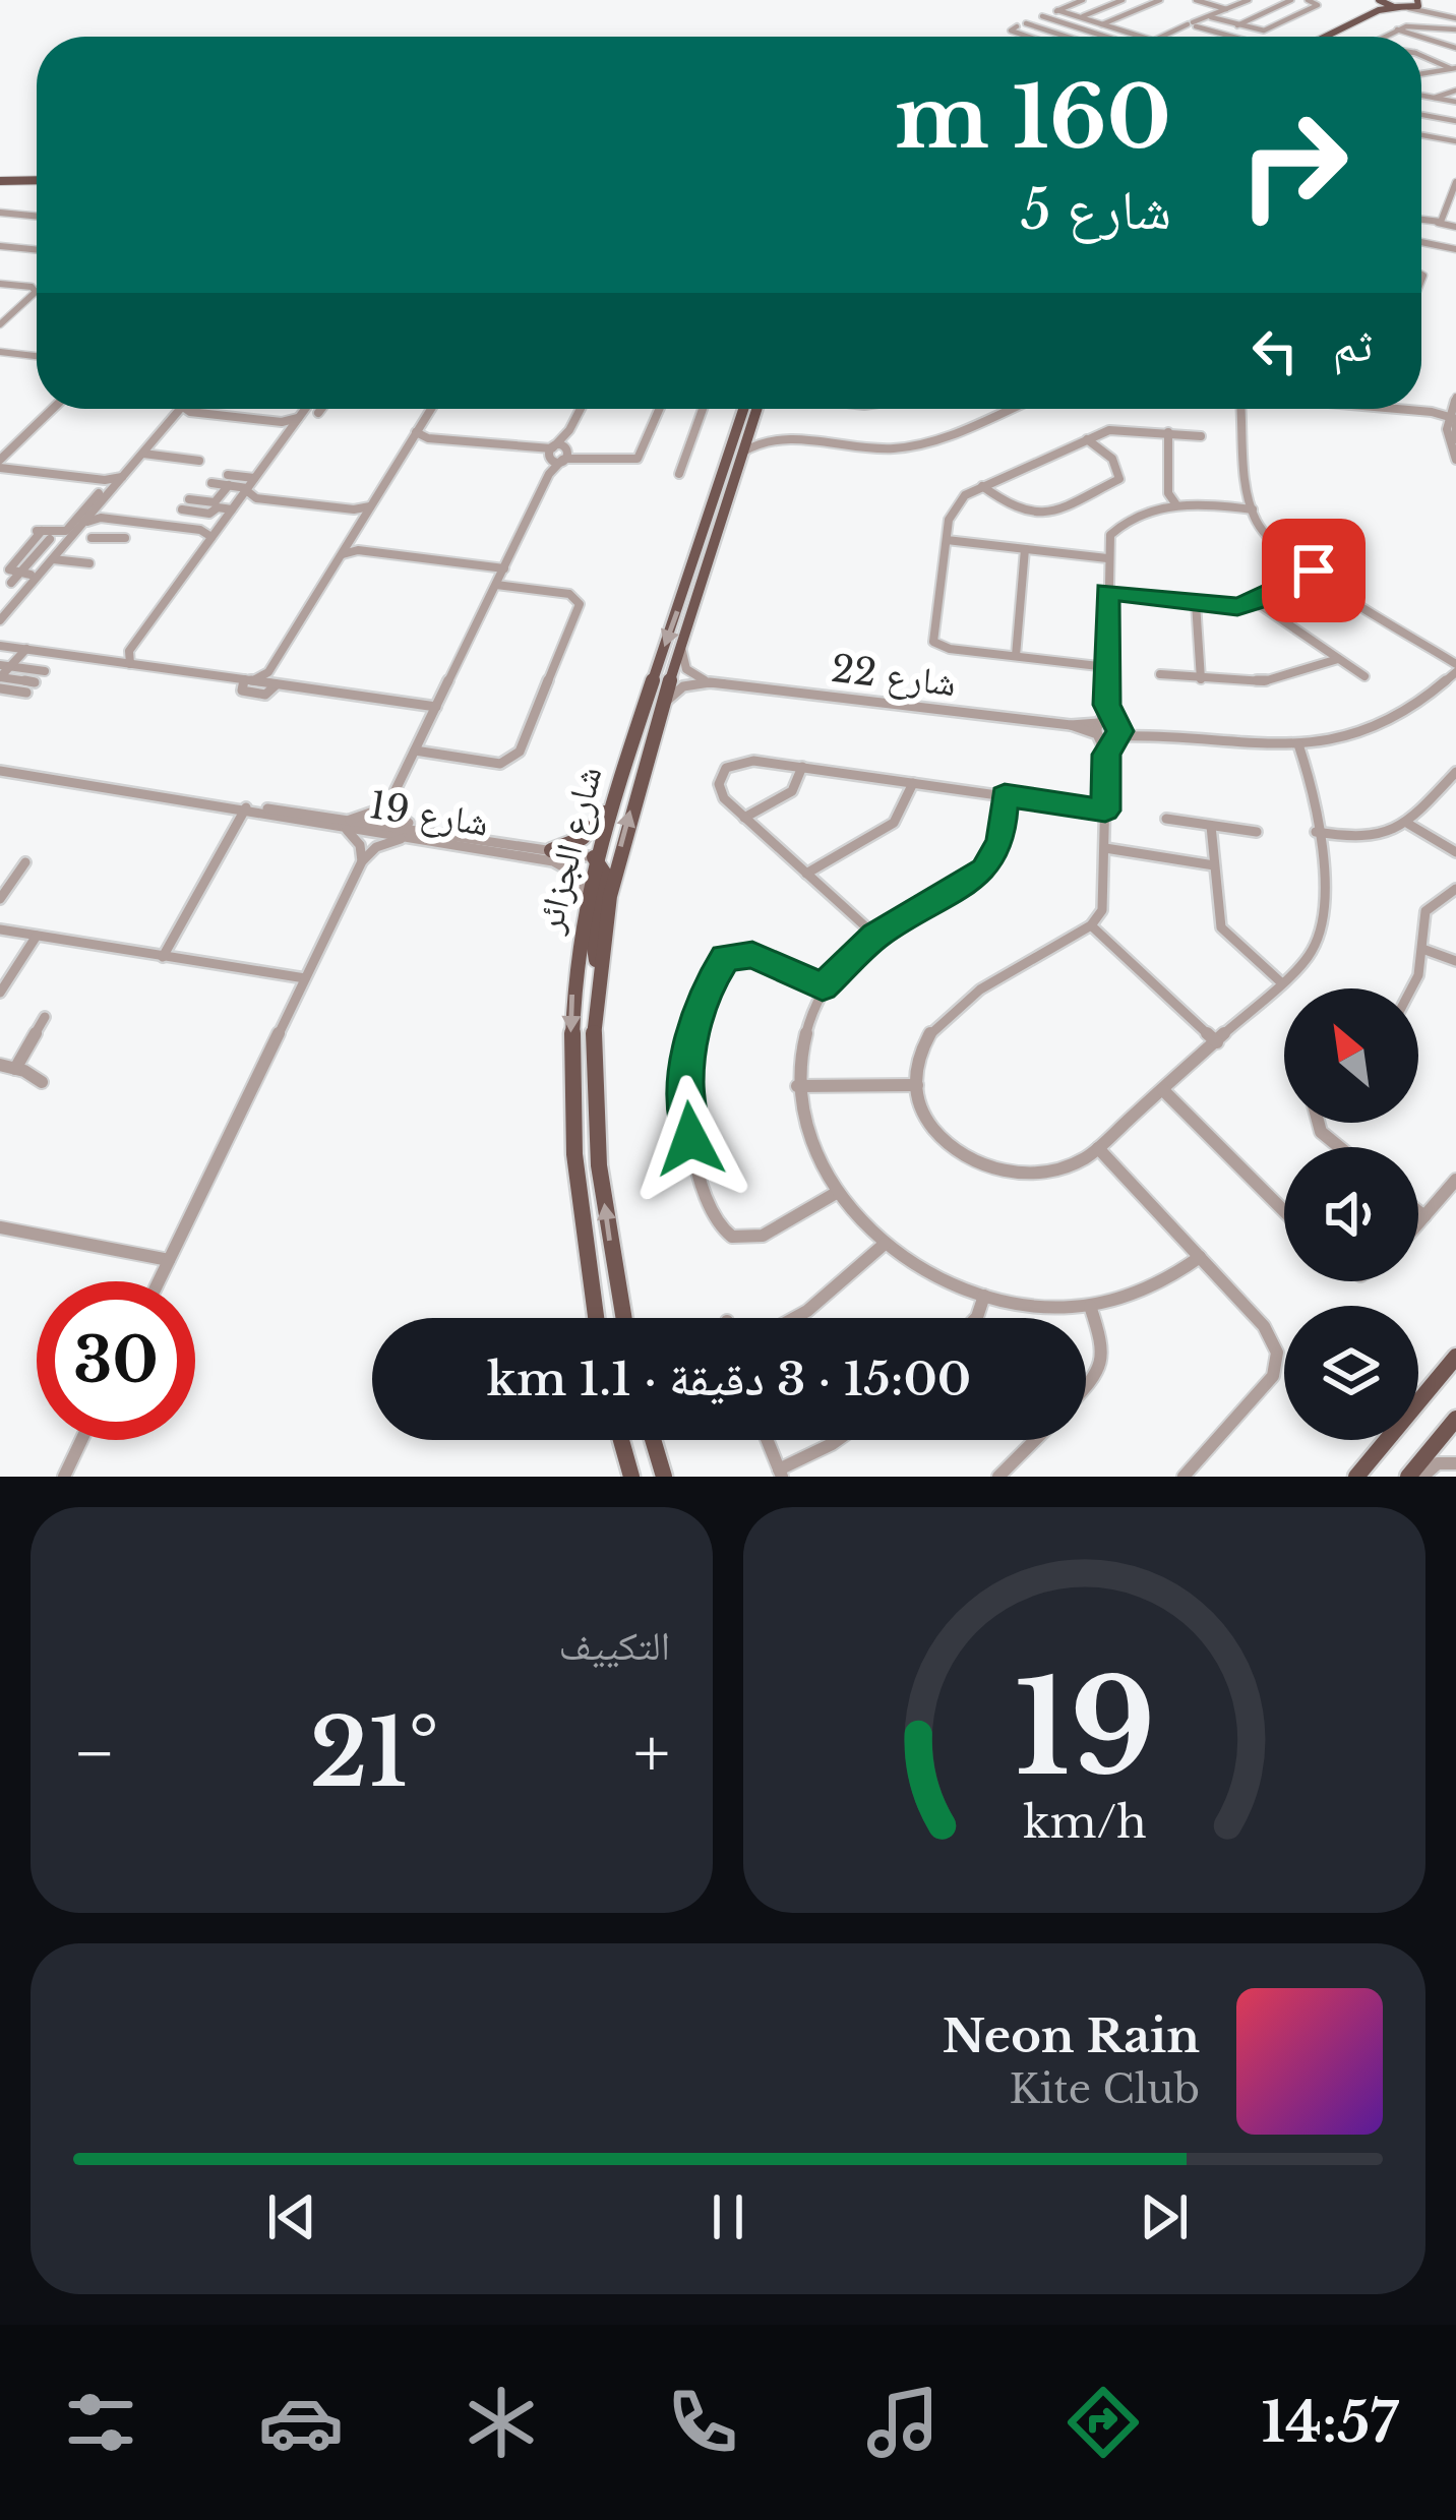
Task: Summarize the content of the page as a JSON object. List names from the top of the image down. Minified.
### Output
{"streets":{"main road":["شارع الجزائر"],"street":["شارع 22","شارع 19"]},"crossings":[["شارع 19","شارع الجزائر"]],"north":"top left","page":{"turn":["160 m","شارع 5"],"then":"ثم","limit":"30","trip":"15:00 · 3 دقيقة · 1.1 km","tile":"التكييف","heat":["−","21°","+"],"song":["Neon Rain","Kite Club"],"tabs":"14:57","gauge":["19","km/h"]}}
